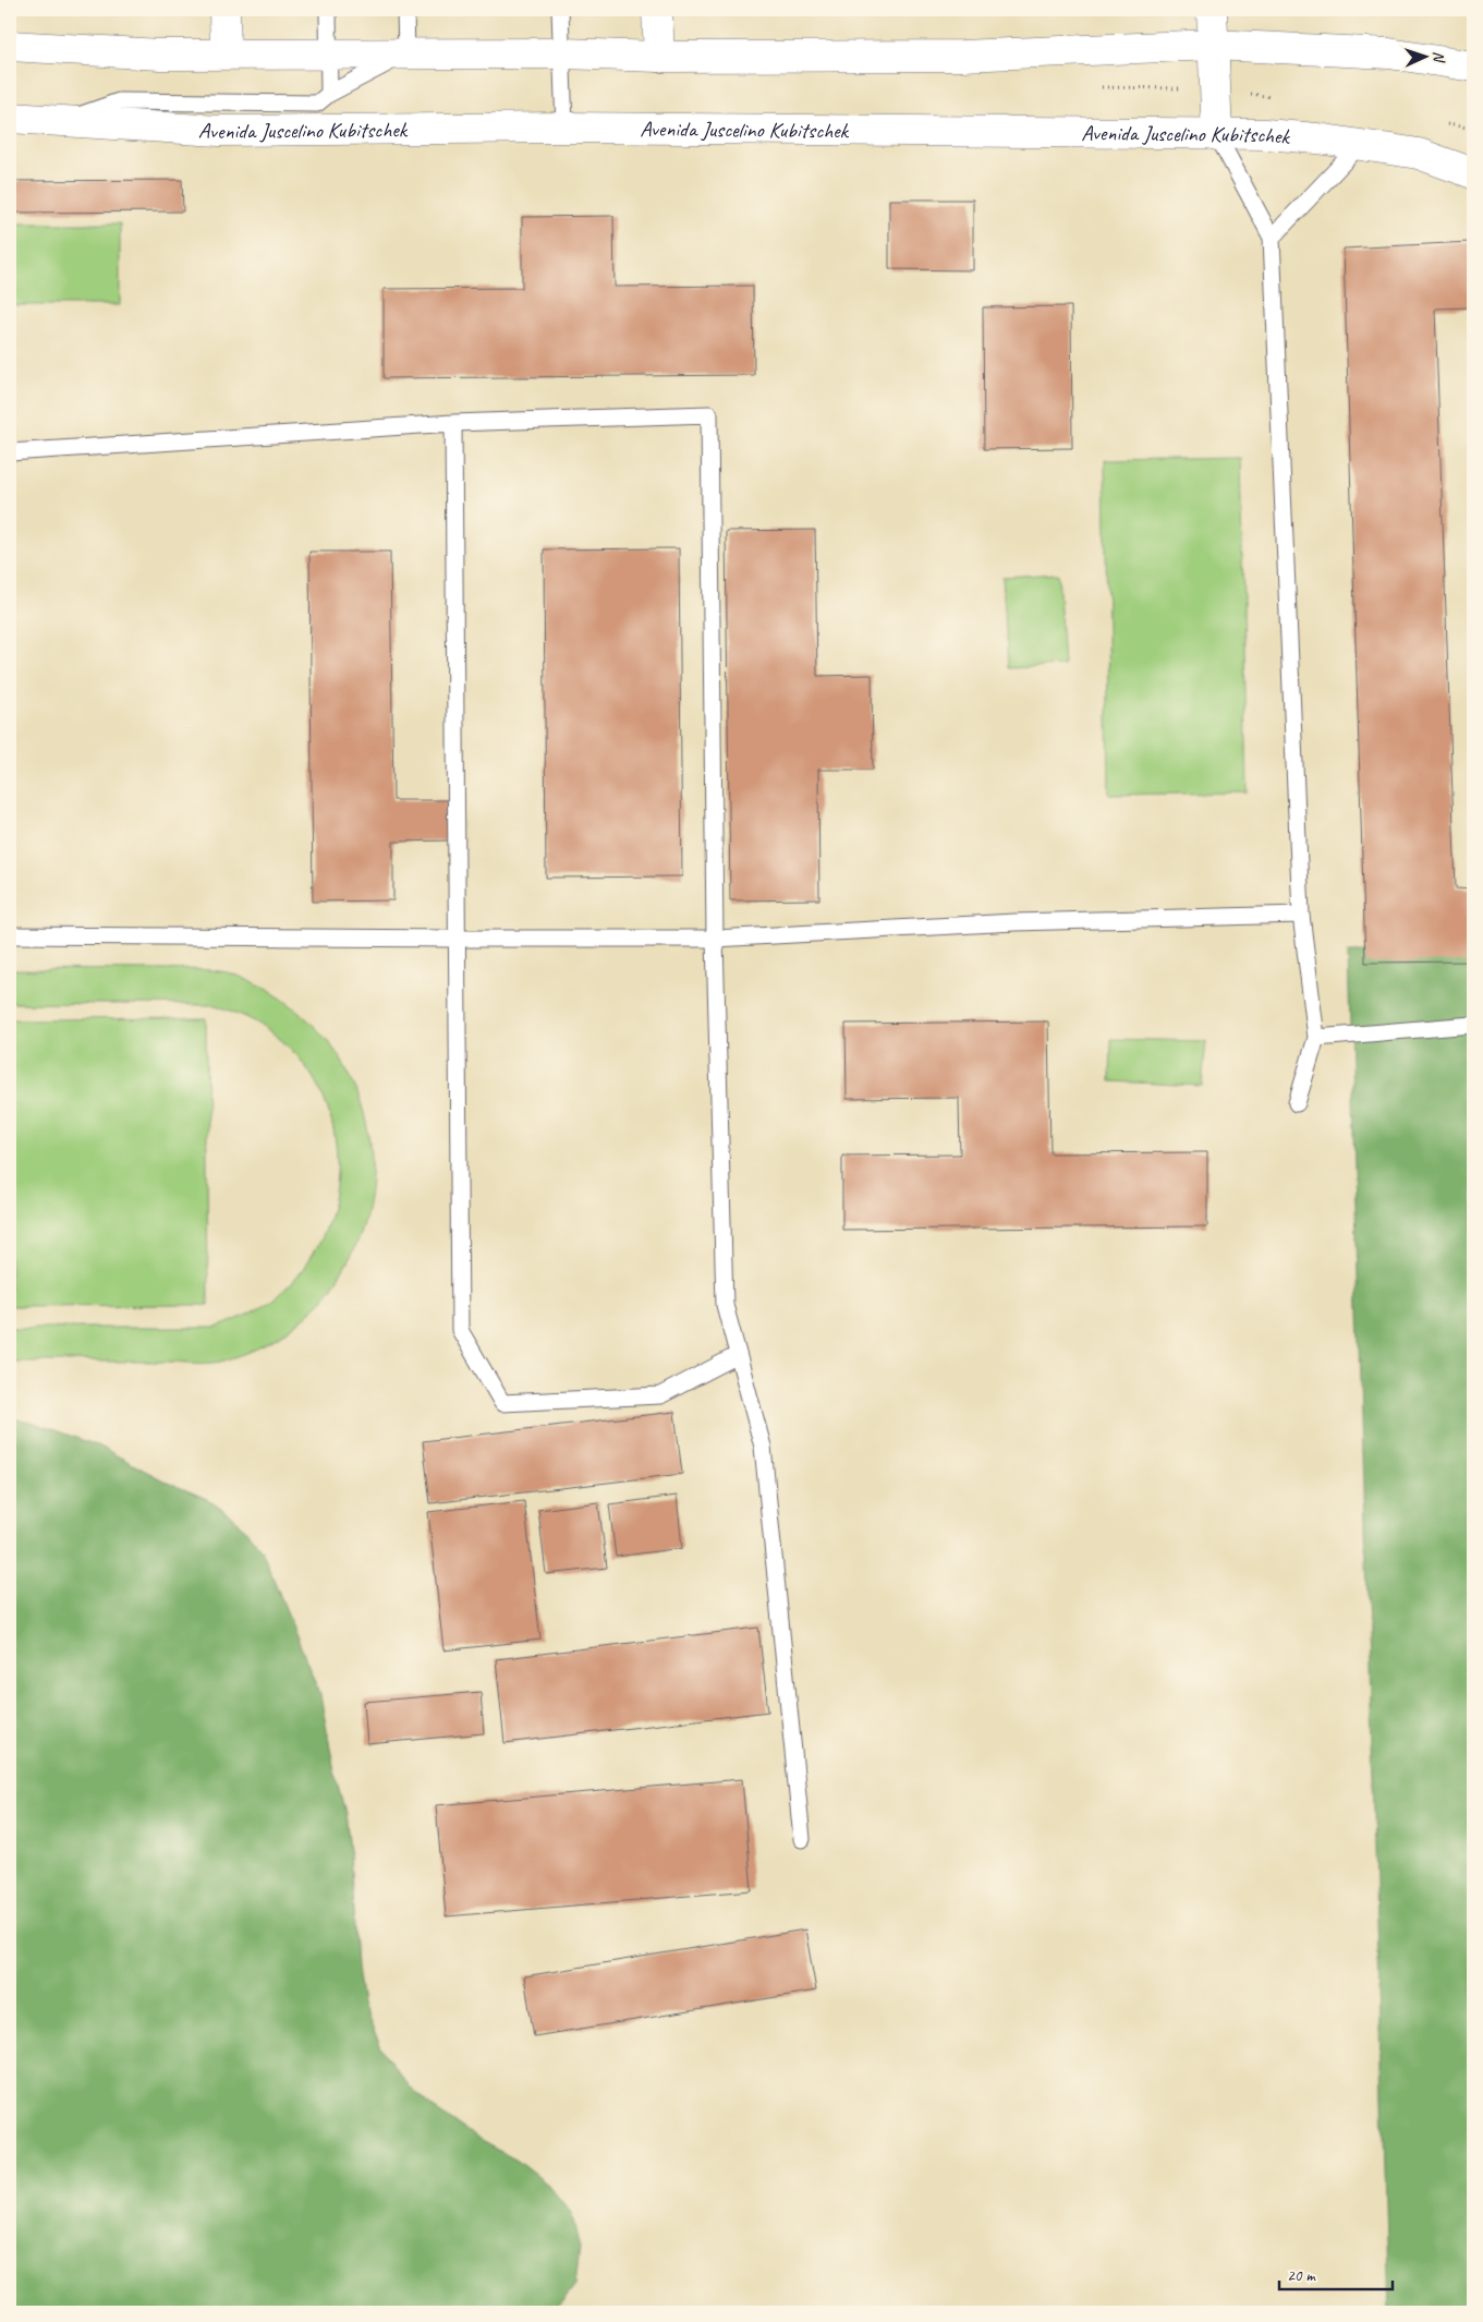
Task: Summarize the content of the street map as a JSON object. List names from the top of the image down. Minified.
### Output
{"streets":{"main road":["Avenida Juscelino Kubitschek"]},"scale_bar":"20 m","north":"right"}
